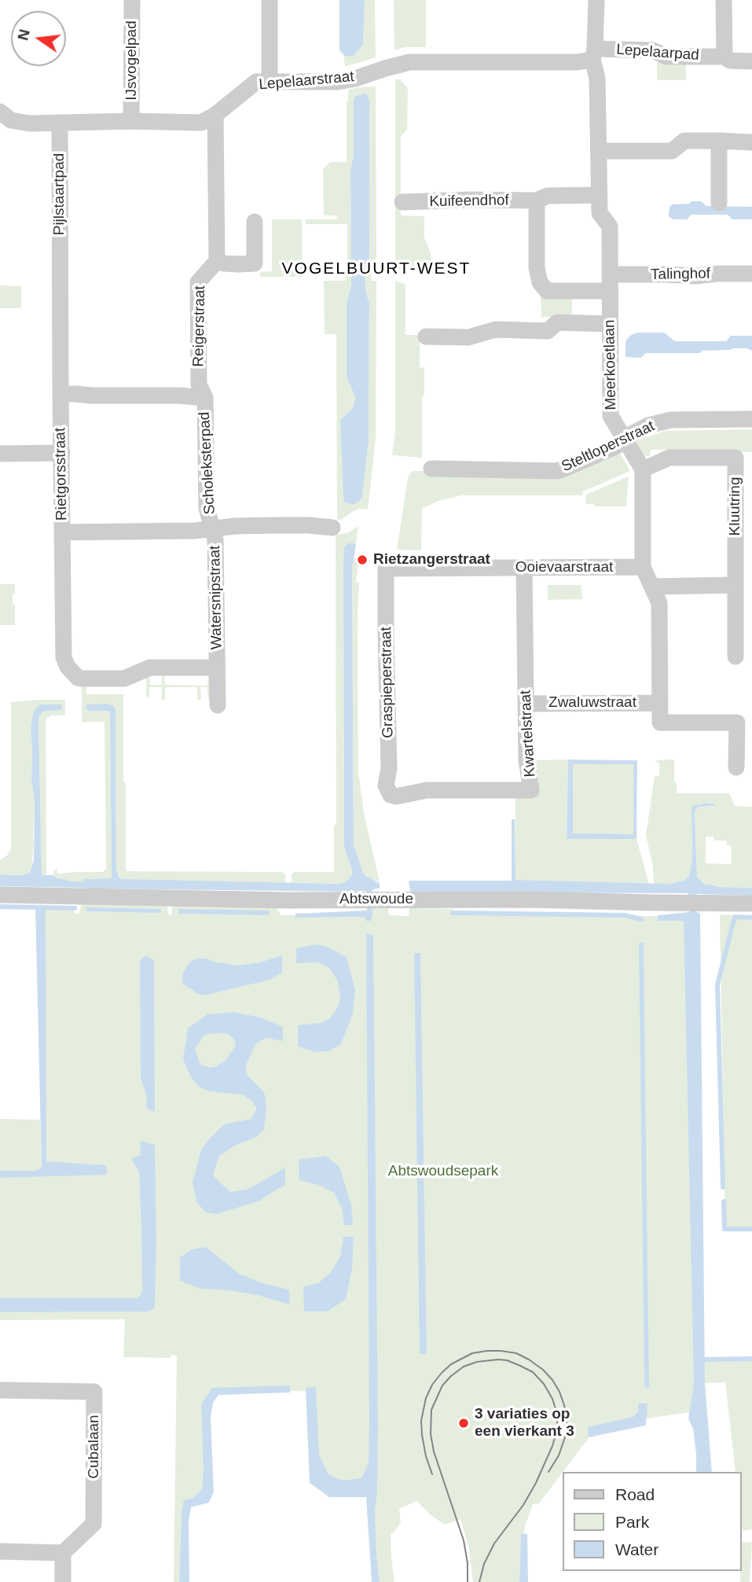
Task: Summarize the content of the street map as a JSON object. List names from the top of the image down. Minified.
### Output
{"streets":{"street":["Lepelaarpad","IJsvogelpad","Lepelaarstraat","Pijlstaartpad","Kuifeendhof","Talinghof","Reigerstraat","Meerkoetlaan","Steltloperstraat","Scholeksterpad","Rietgorsstraat","Kluutring","Ooievaarstraat","Watersnipstraat","Graspieperstraat","Zwaluwstraat","Kwartelstraat","Abtswoude","Cubalaan"]},"crossings":[["Lepelaarpad","Lepelaarstraat"],["Lepelaarpad","Meerkoetlaan"],["IJsvogelpad","Lepelaarstraat"],["Lepelaarstraat","Pijlstaartpad"],["Lepelaarstraat","Meerkoetlaan"],["Pijlstaartpad","Rietgorsstraat"],["Kuifeendhof","Talinghof"],["Kuifeendhof","Meerkoetlaan"],["Talinghof","Meerkoetlaan"],["Reigerstraat","Scholeksterpad"],["Meerkoetlaan","Steltloperstraat"],["Meerkoetlaan","Kluutring"],["Scholeksterpad","Watersnipstraat"],["Rietgorsstraat","Watersnipstraat"],["Ooievaarstraat","Graspieperstraat"],["Ooievaarstraat","Kwartelstraat"],["Graspieperstraat","Kwartelstraat"],["Zwaluwstraat","Kwartelstraat"]],"districts":["VOGELBUURT-WEST"],"parks":["Abtswoudsepark"],"places":["Rietzangerstraat","3 variaties op een vierkant 3"],"legend":["Road","Park","Water"],"north":"left"}
